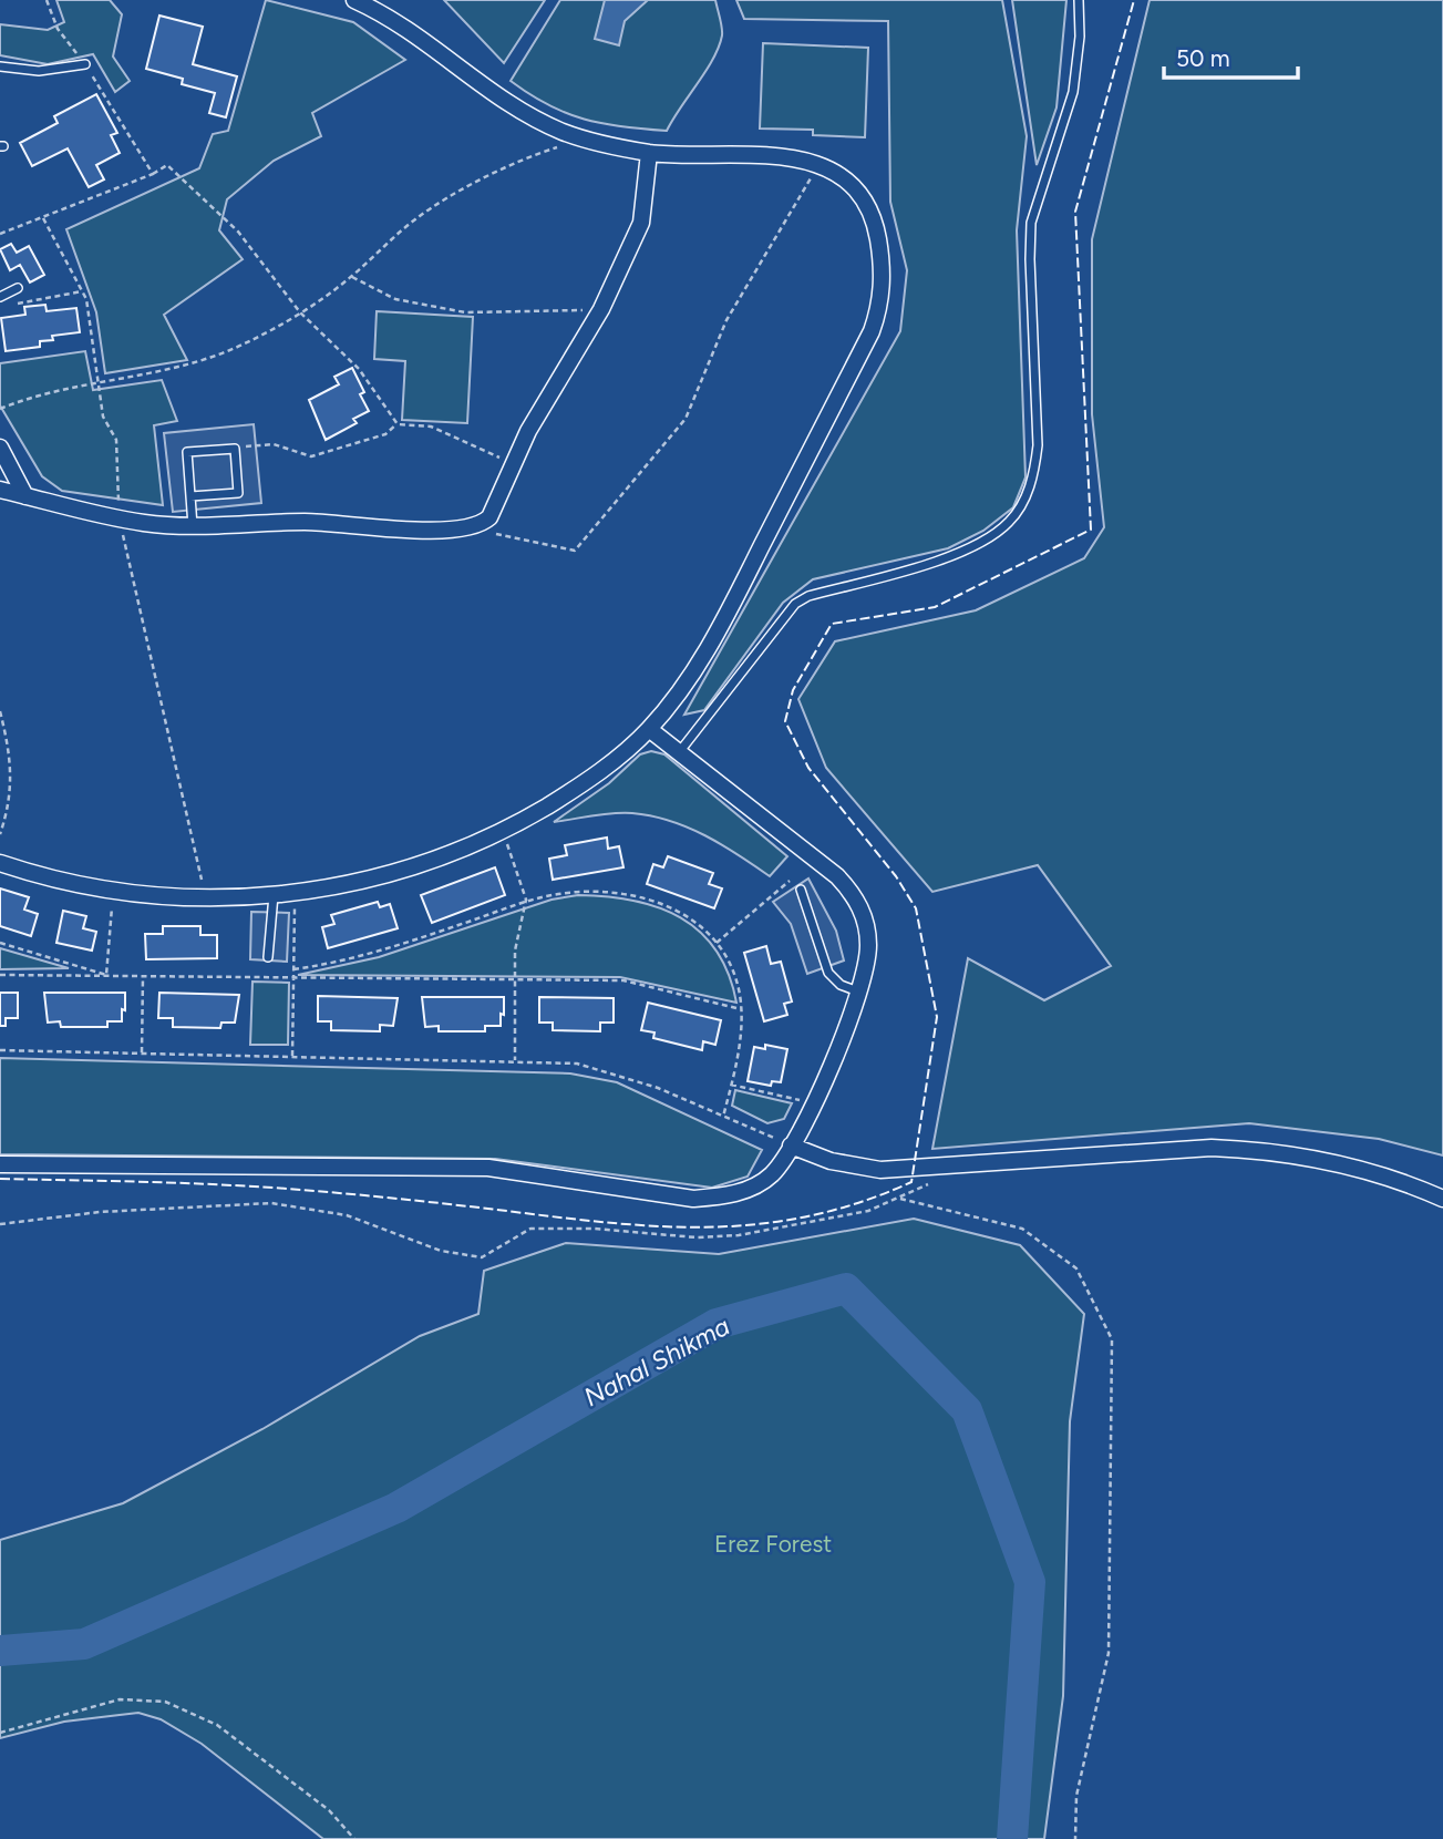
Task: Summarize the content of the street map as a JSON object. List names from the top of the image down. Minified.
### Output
{"water":["Nahal Shikma"],"parks":["Erez Forest"],"scale_bar":"50 m"}
